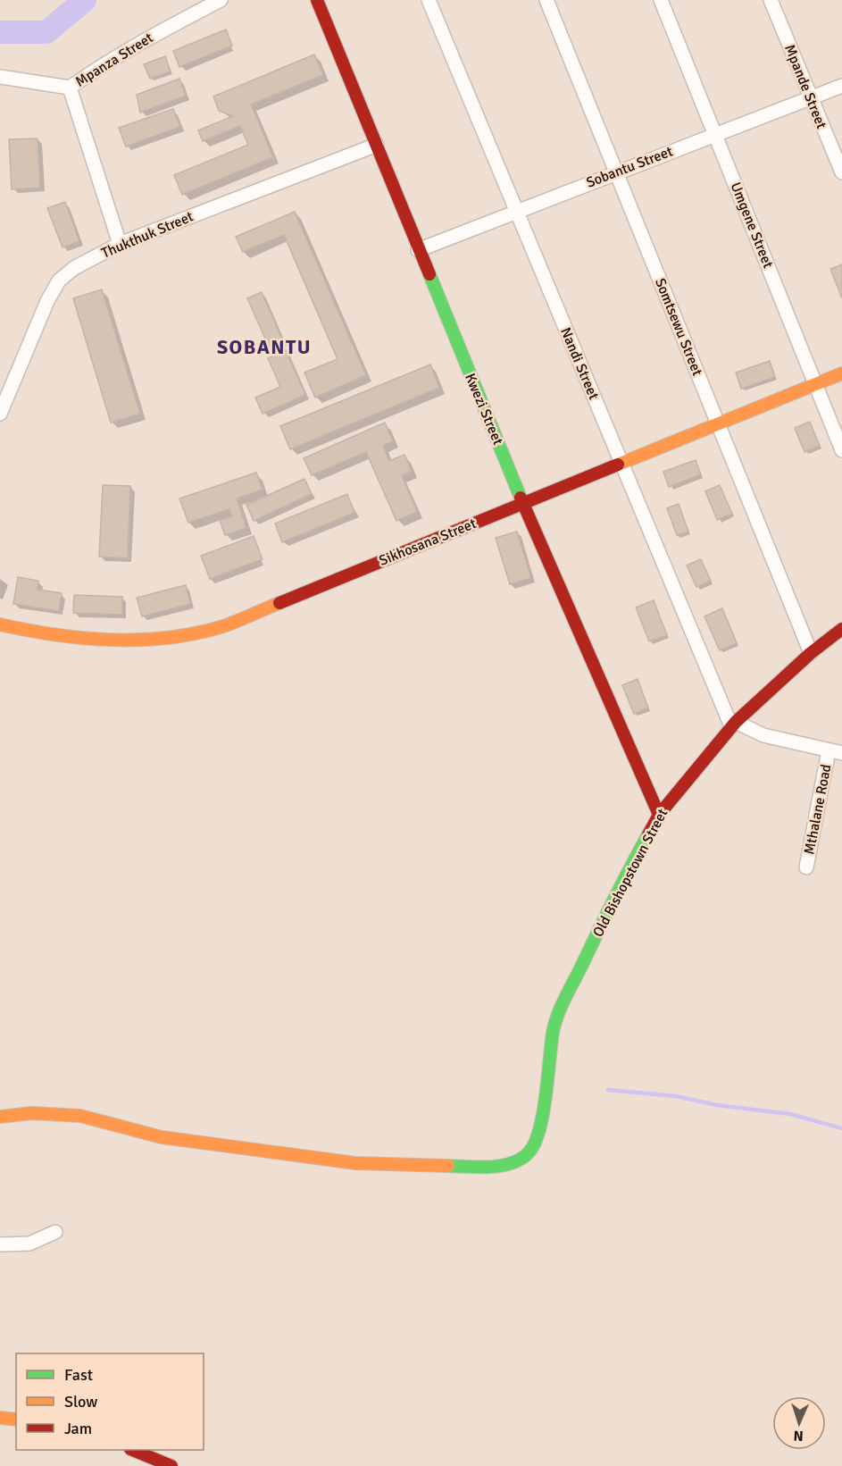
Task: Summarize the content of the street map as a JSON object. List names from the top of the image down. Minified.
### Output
{"streets":{"street":["Mpanza Street","Mpande Street","Sobantu Street","Umgene Street","Thukthuk Street","Somtsewu Street","Nandi Street","Kwezi Street","Sikhosana Street","Mthalane Road","Old Bishopstown Street"]},"crossings":[["Mpande Street","Sobantu Street"],["Sobantu Street","Umgene Street"],["Sobantu Street","Somtsewu Street"],["Sobantu Street","Nandi Street"],["Sobantu Street","Kwezi Street"],["Umgene Street","Sikhosana Street"],["Thukthuk Street","Kwezi Street"],["Somtsewu Street","Sikhosana Street"],["Somtsewu Street","Old Bishopstown Street"],["Nandi Street","Sikhosana Street"],["Nandi Street","Old Bishopstown Street"],["Kwezi Street","Sikhosana Street"],["Kwezi Street","Old Bishopstown Street"]],"districts":["SOBANTU"],"legend":["Fast","Slow","Jam"],"north":"bottom"}
